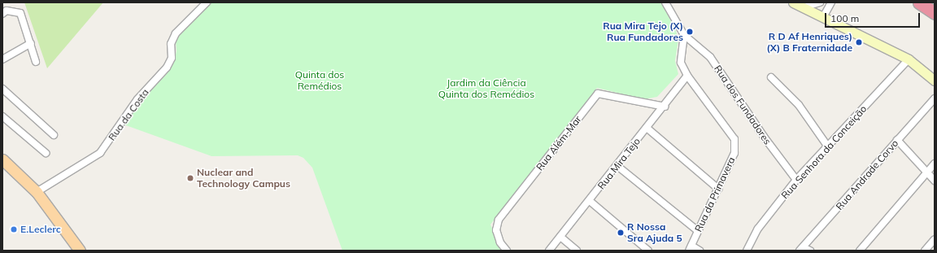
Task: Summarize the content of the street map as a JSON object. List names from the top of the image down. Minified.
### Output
{"streets":{"street":["Rua dos Fundadores","Rua da Costa","Rua Além-Mar","Rua Senhora da Conceição","Rua Mira Tejo","Rua Andrade Corvo","Rua da Primavera"]},"crossings":[["Rua dos Fundadores","Rua Senhora da Conceição"],["Rua dos Fundadores","Rua da Primavera"],["Rua Além-Mar","Rua Mira Tejo"],["Rua Mira Tejo","Rua da Primavera"]],"parks":["Quinta dos Remédios","Jardim da Ciência Quinta dos Remédios"],"places":["Rua Mira Tejo (X) Rua Fundadores","R D Af Henriques) (X) B Fraternidade","Nuclear and Technology Campus","E.Leclerc","R Nossa Sra Ajuda 5"],"scale_bar":"100 m"}
